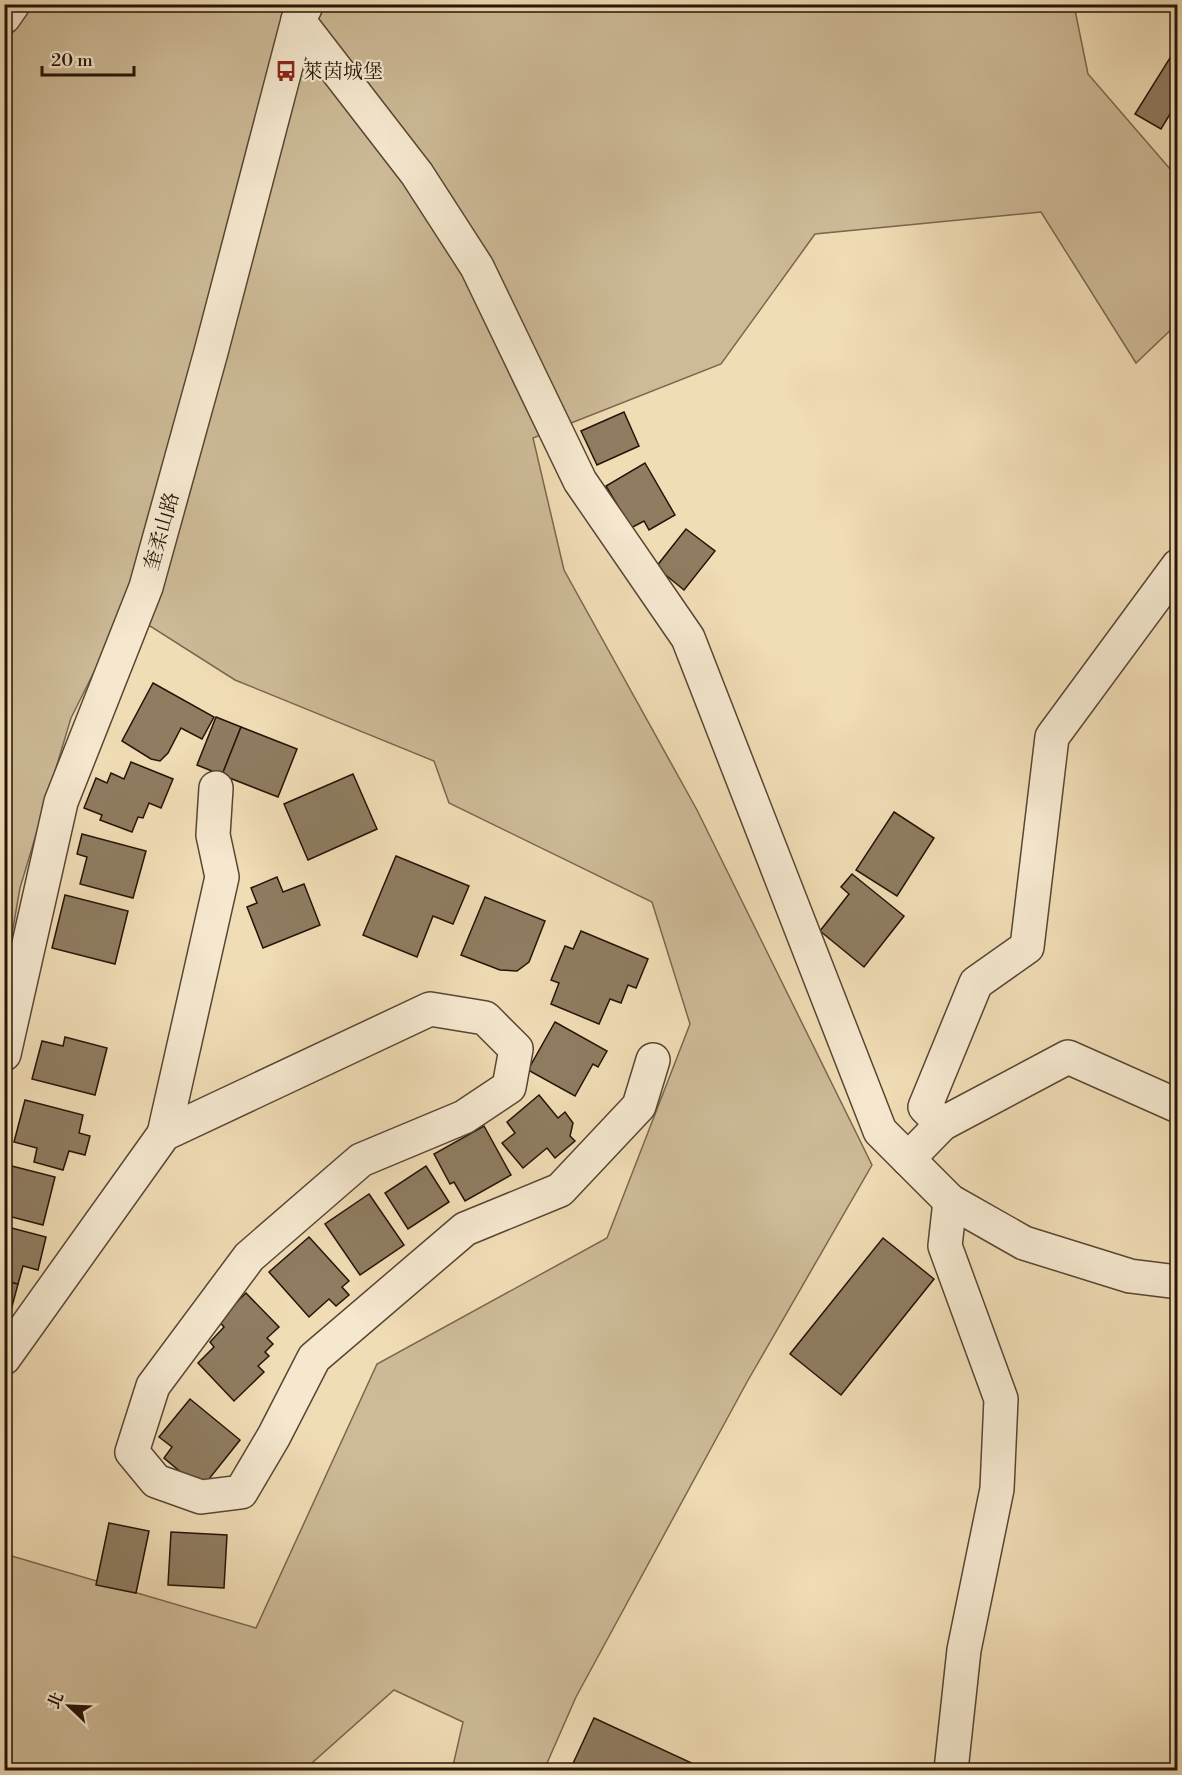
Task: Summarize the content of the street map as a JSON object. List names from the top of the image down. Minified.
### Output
{"streets":{"street":["奎柔山路"]},"places":{"bus stop":["萊茵城堡"]},"scale_bar":"20 m","north":"top left"}
